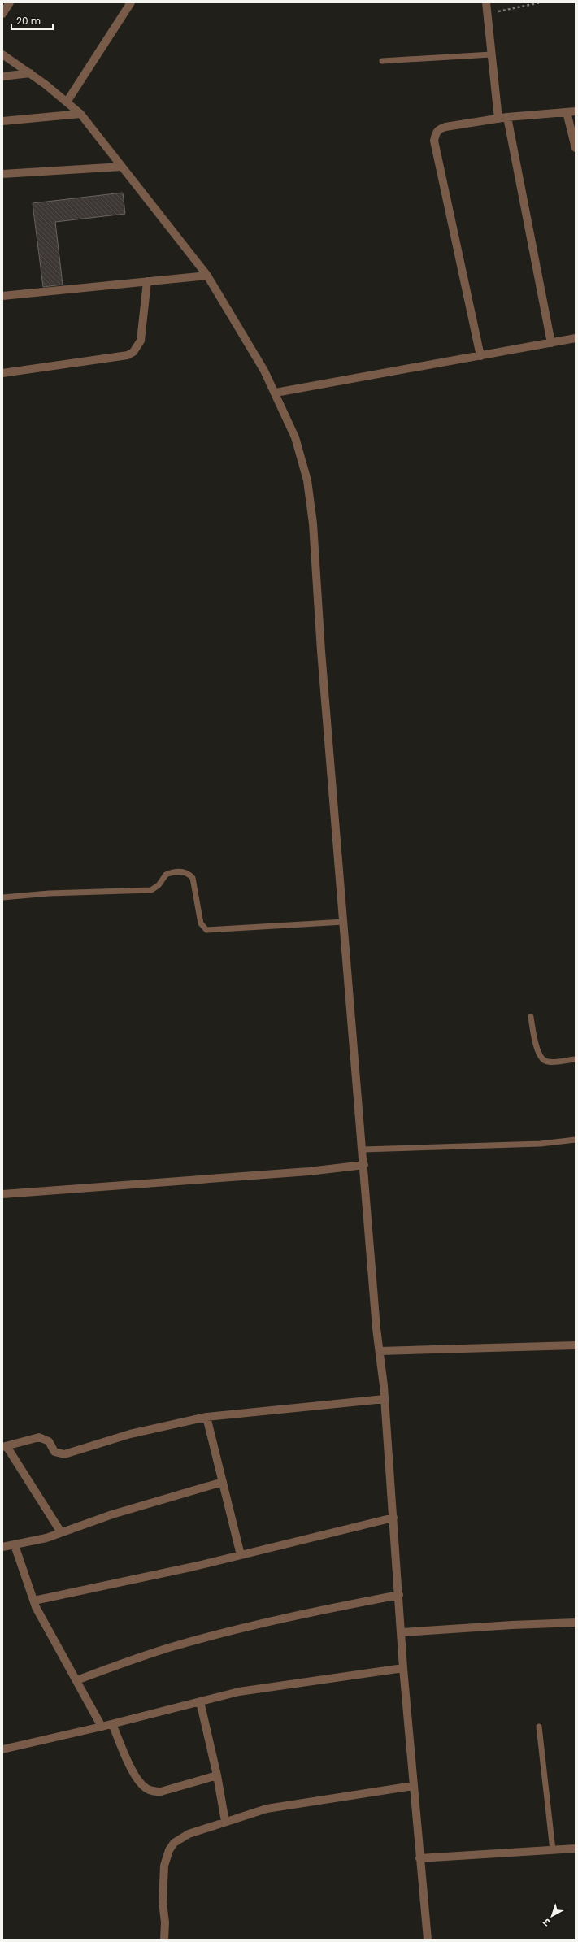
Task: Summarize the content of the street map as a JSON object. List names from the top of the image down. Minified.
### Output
{"scale_bar":"20 m","north":"bottom left"}
